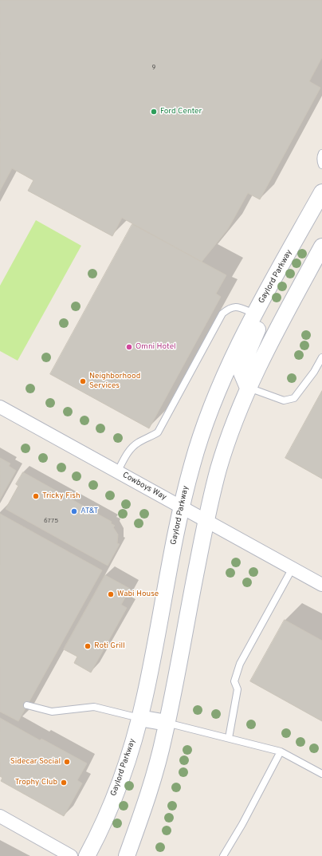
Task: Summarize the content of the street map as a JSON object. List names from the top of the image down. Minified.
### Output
{"streets":{"street":["Gaylord Parkway","Cowboys Way"]},"crossings":[["Gaylord Parkway","Cowboys Way"]],"places":["Ford Center","Omni Hotel","Neighborhood Services","Tricky Fish","AT&T","Wabi House","Roti Grill","Sidecar Social","Trophy Club"],"house_numbers":["9","6775"]}
